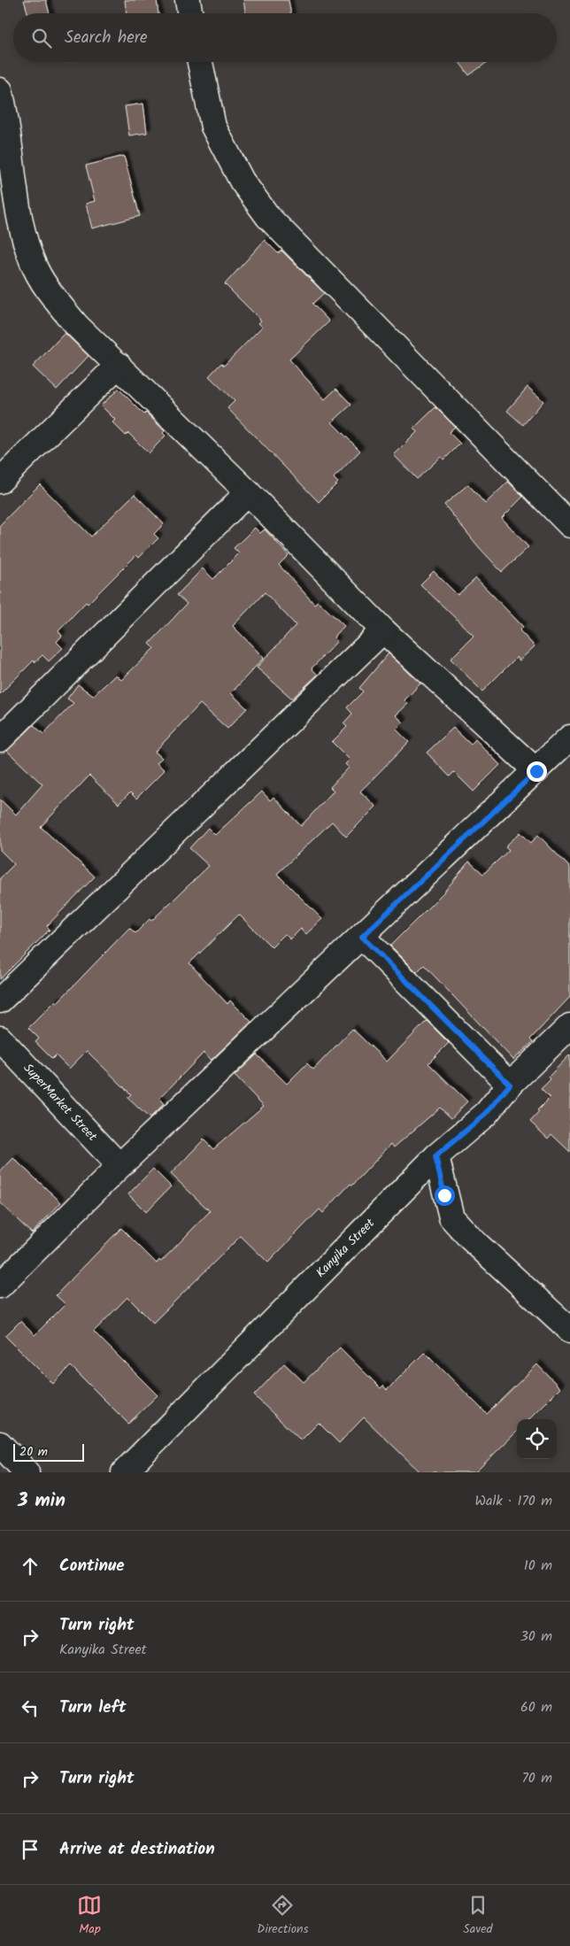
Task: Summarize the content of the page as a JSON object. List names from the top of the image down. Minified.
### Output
{"streets":{"street":["SuperMarket Street","Kanyika Street"]},"scale_bar":"20 m","page":{"search":"Search here","scale":"20 m","heading":["3 min","Walk · 170 m"],"list":[["Continue","10 m"],["Turn right","Kanyika Street","30 m"],["Turn left","60 m"],["Turn right","70 m"],"Arrive at destination"],"nav":["Map","Directions","Saved"]}}
